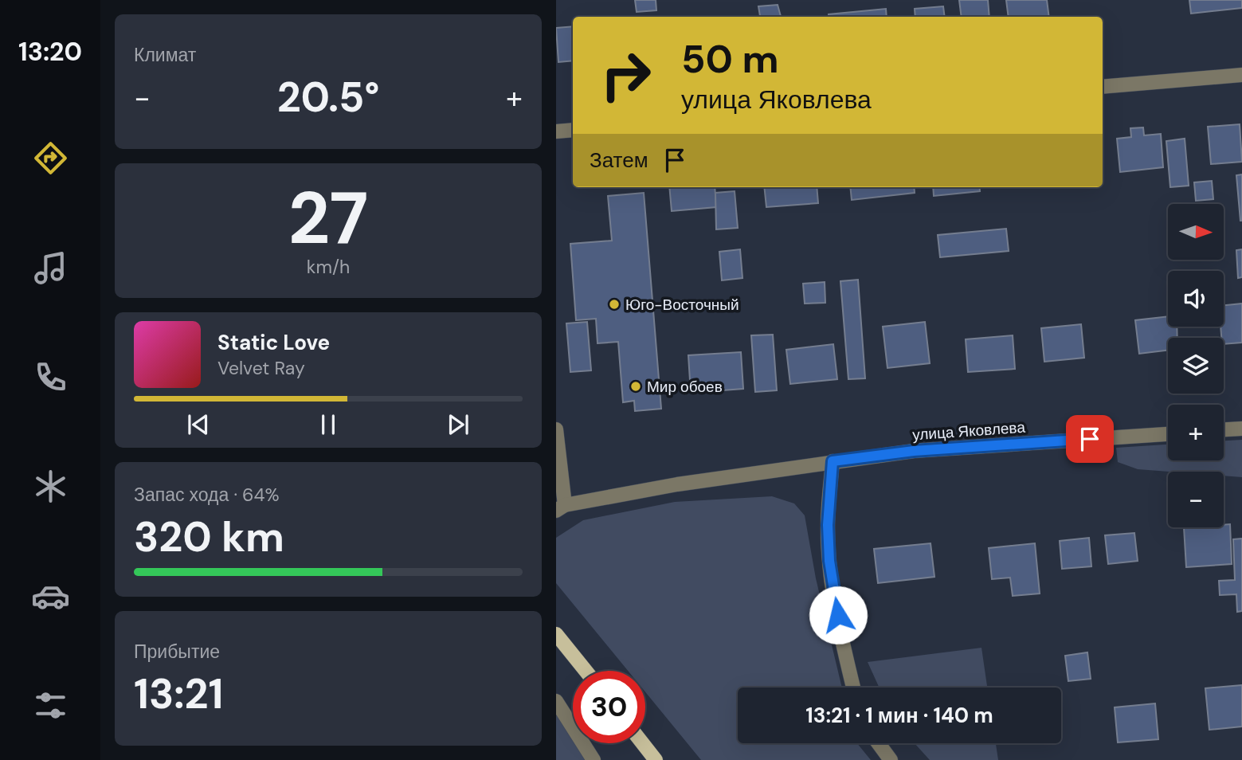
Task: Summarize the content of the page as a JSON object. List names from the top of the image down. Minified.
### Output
{"streets":{"street":["улица Яковлева"]},"places":["Юго-Восточный","Мир обоев"],"north":"right","page":{"tabs":"13:20","tile":["Климат",["27","km/h"],["Запас хода · 64%","320 km"],["Прибытие","13:21"]],"turn":["50 m","улица Яковлева"],"heat":["−","20.5°","+"],"then":"Затем","map_buttons":["+","−"],"song":["Static Love","Velvet Ray"],"limit":"30","trip":"13:21 · 1 мин · 140 m"}}
